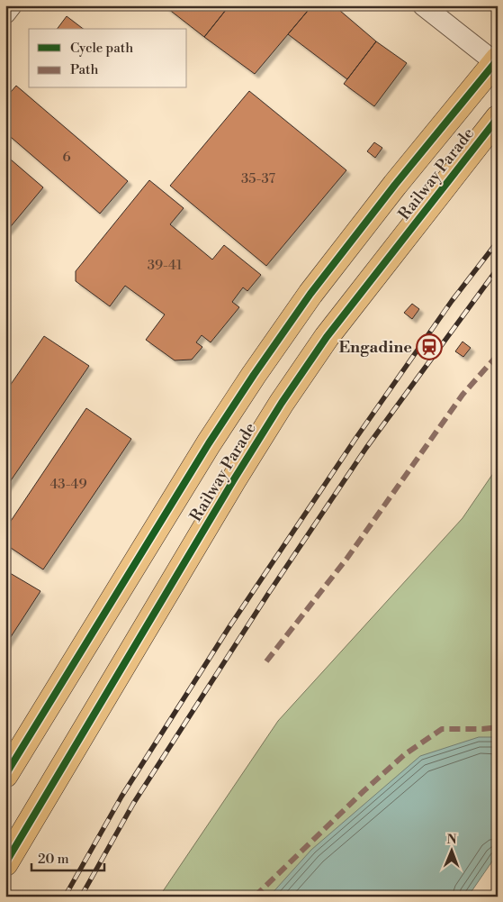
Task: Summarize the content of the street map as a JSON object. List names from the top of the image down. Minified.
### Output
{"streets":{"highway":["Railway Parade"]},"places":{"station":["Engadine"]},"house_numbers":["6","35-37","39-41","43-49"],"legend":["Cycle path","Path"],"scale_bar":"20 m","north":"top"}
